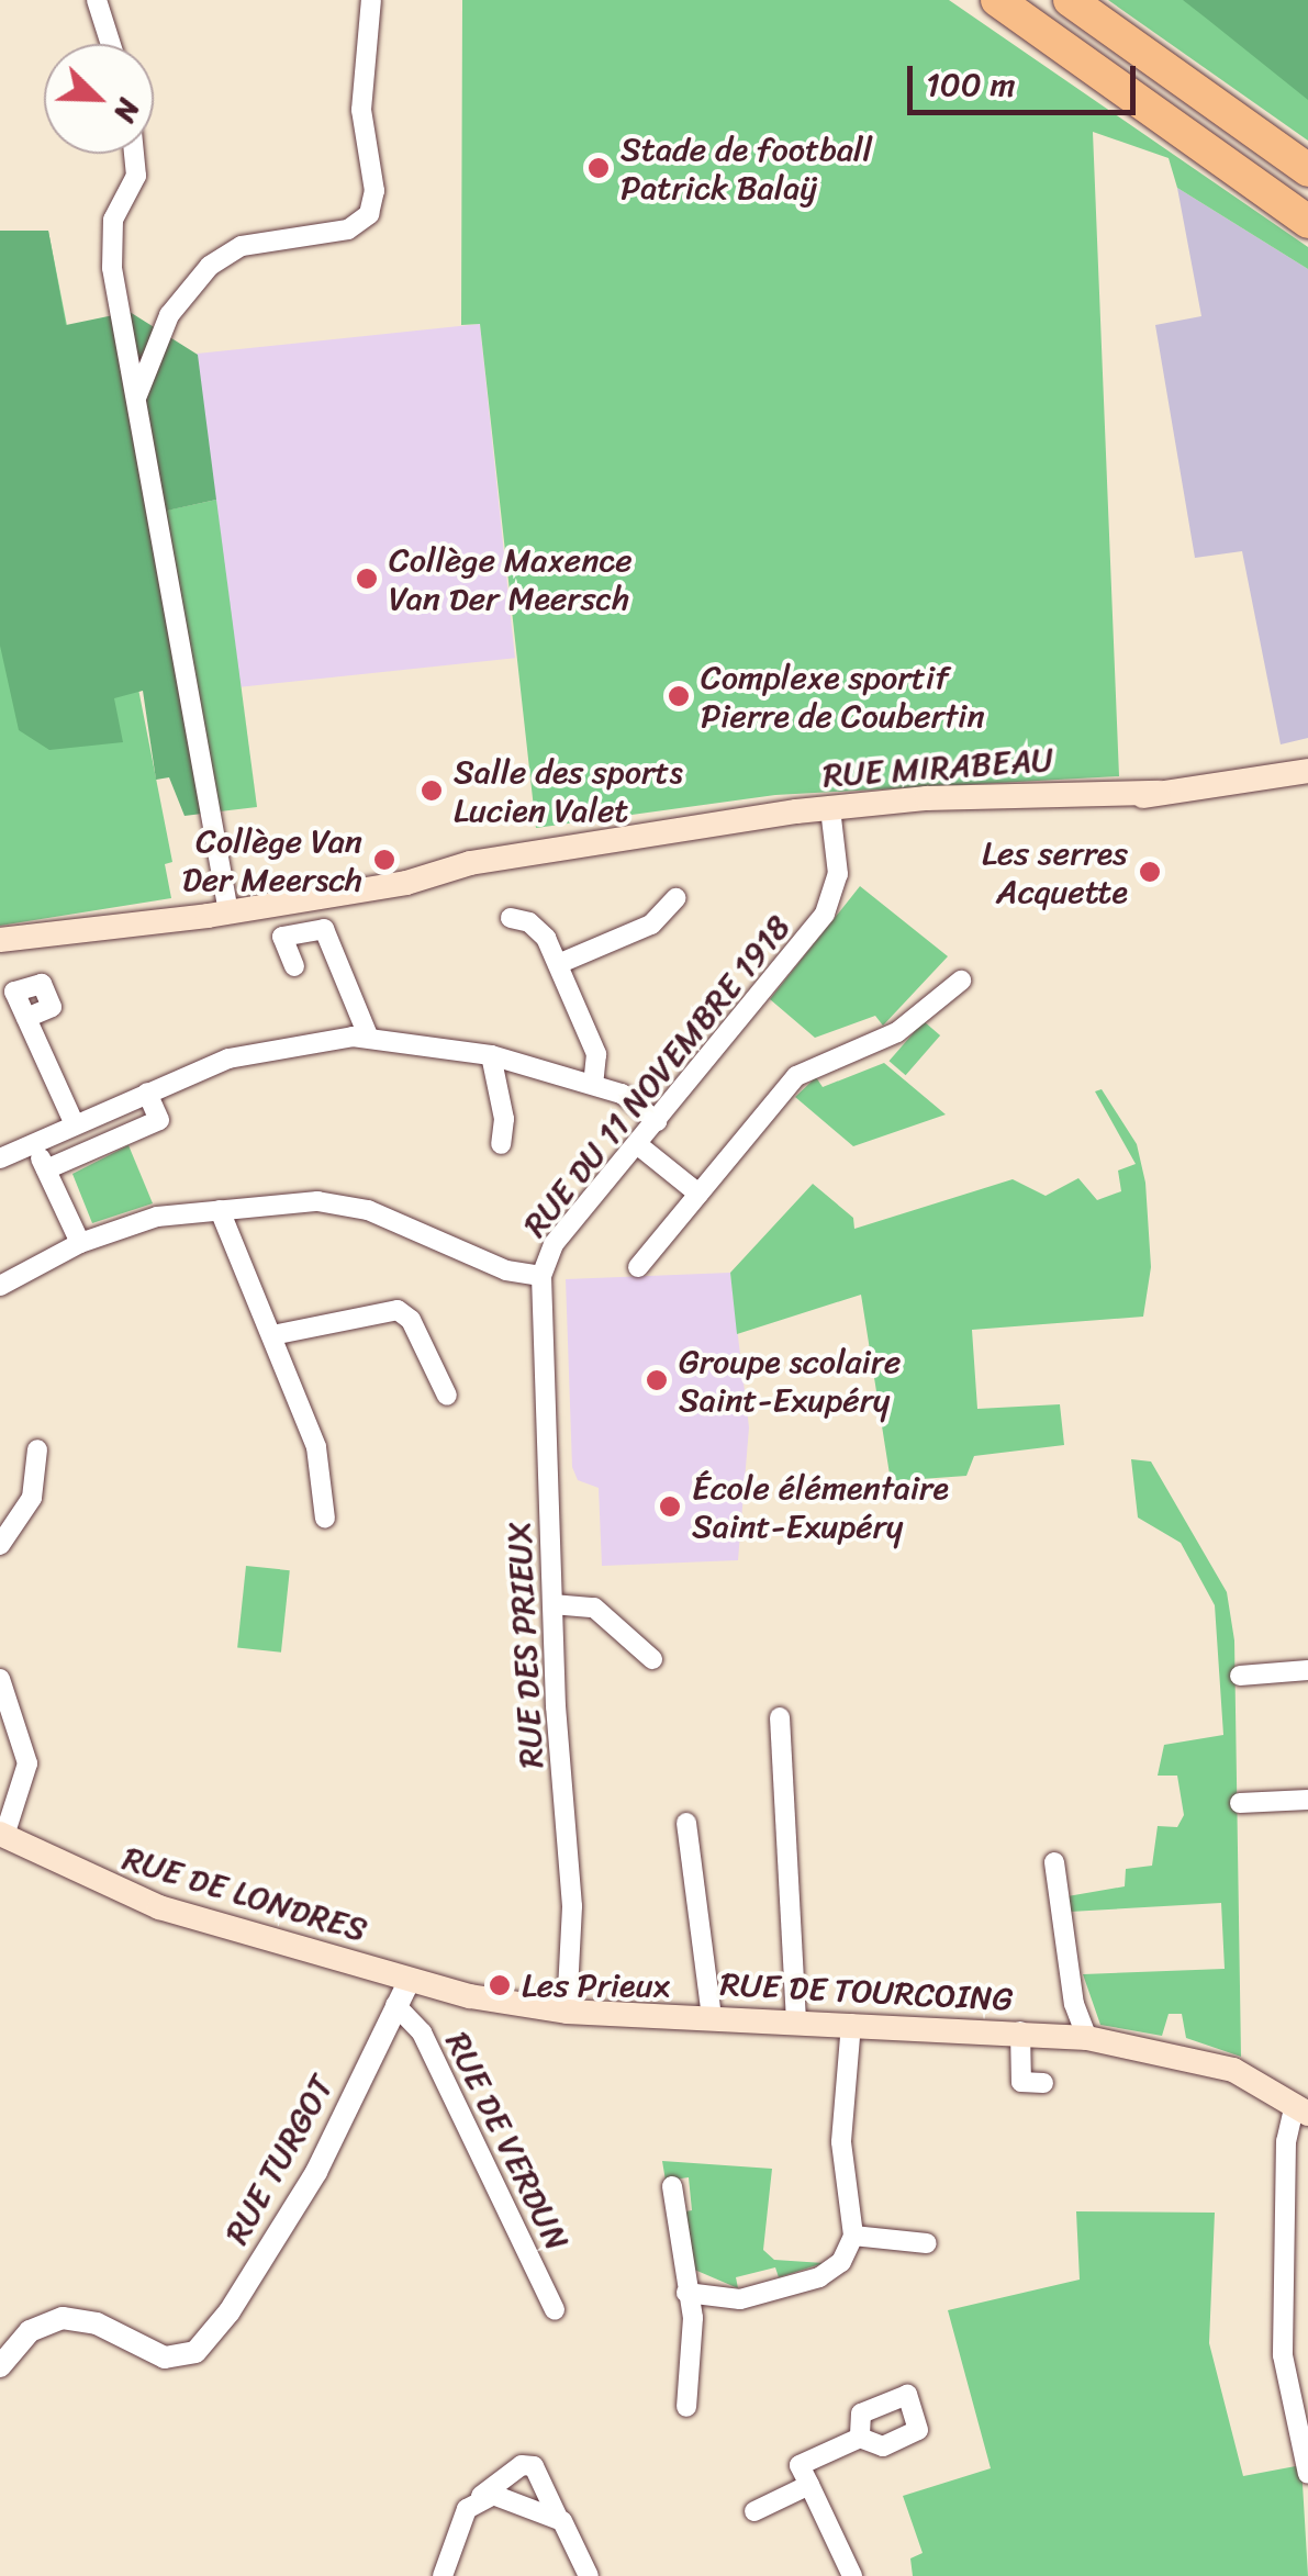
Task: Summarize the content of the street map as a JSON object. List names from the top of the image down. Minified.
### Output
{"streets":{"main road":["RUE MIRABEAU","RUE DE LONDRES","RUE DE TOURCOING"],"street":["RUE DU 11 NOVEMBRE 1918","RUE DES PRIEUX","RUE DE VERDUN","RUE TURGOT"]},"crossings":[["RUE MIRABEAU","RUE DU 11 NOVEMBRE 1918"],["RUE DU 11 NOVEMBRE 1918","RUE DES PRIEUX"],["RUE DES PRIEUX","RUE DE TOURCOING"],["RUE DE LONDRES","RUE DE TOURCOING"],["RUE DE LONDRES","RUE TURGOT"],["RUE DE TOURCOING","RUE TURGOT"],["RUE DE VERDUN","RUE TURGOT"]],"places":["Stade de football Patrick Balaÿ","Collège Maxence Van Der Meersch","Complexe sportif Pierre de Coubertin","Salle des sports Lucien Valet","Collège Van Der Meersch","Les serres Acquette","Groupe scolaire Saint-Exupéry","École élémentaire Saint-Exupéry","Les Prieux"],"scale_bar":"100 m","north":"bottom right"}
